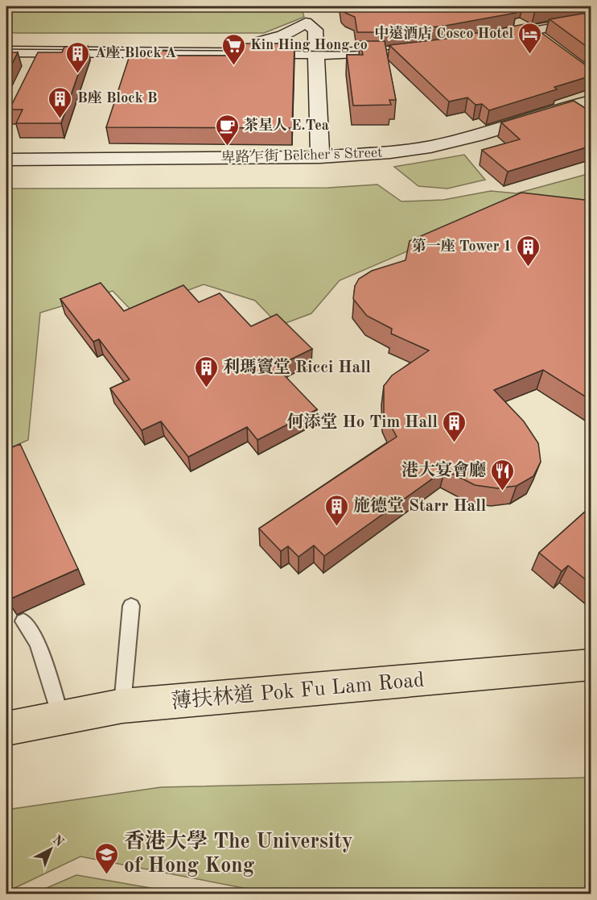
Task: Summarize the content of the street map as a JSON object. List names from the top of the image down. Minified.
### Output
{"streets":{"main road":["卑路乍街 Belcher's Street","薄扶林道 Pok Fu Lam Road"]},"places":{"hotel":["中遠酒店 Cosco Hotel"],"supermarket":["Kin Hing Hong co"],"building":["A座 Block A","B座 Block B","第一座 Tower 1","利瑪竇堂 Ricci Hall","何添堂 Ho Tim Hall","施德堂 Starr Hall"],"cafe":["茶星人 E.Tea"],"restaurant":["港大宴會廳"],"school or university":["香港大學 The University of Hong Kong"]},"north":"top right"}
